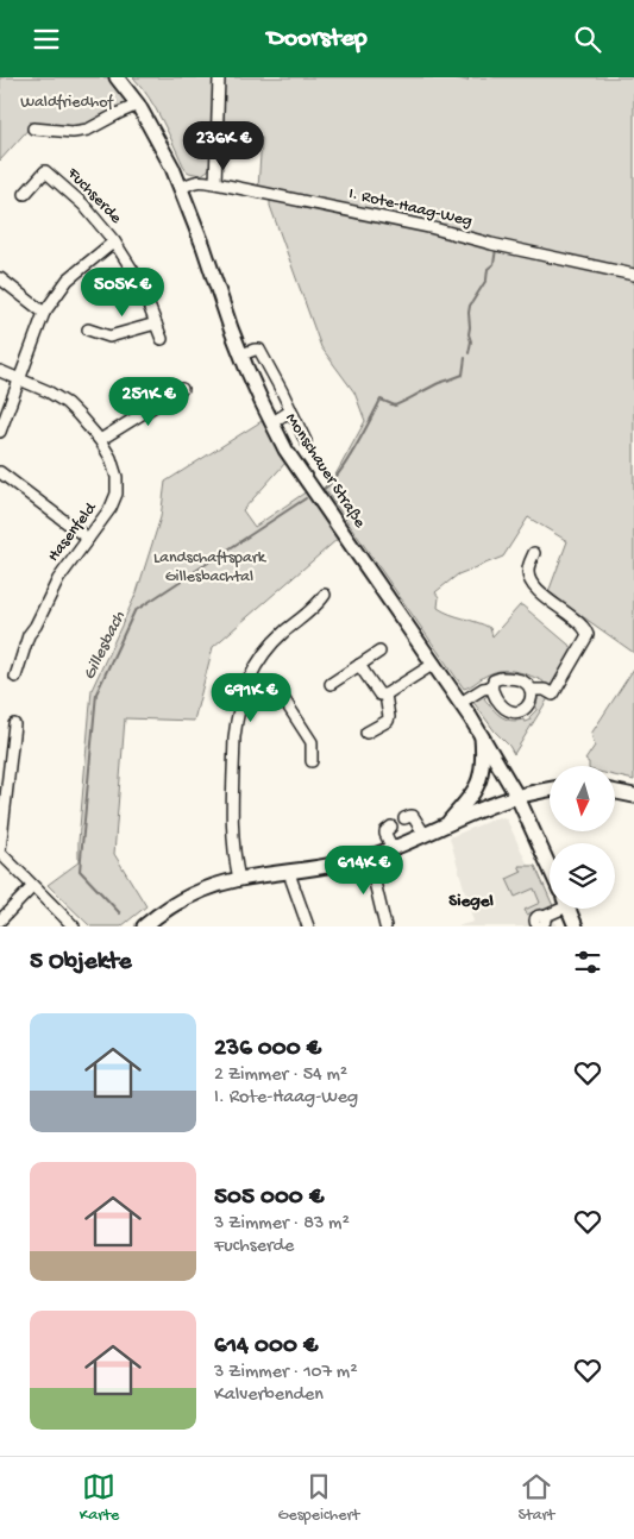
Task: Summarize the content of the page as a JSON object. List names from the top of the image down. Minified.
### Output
{"streets":{"main road":["Monschauer Straße"],"street":["Fuchserde","I. Rote-Haag-Weg","Hasenfeld"]},"crossings":[["Fuchserde","Hasenfeld"],["I. Rote-Haag-Weg","Monschauer Straße"]],"districts":["Siegel"],"water":["Gillesbach"],"parks":["Waldfriedhof","Landschaftspark Gillesbachtal"],"north":"bottom","page":{"header":"Doorstep","price":["236K €","505K €","251K €","691K €","614K €"],"heading":"5 Objekte","list":[{"name":"236 000 €","note":"2 Zimmer · 54 m² · I. Rote-Haag-Weg"},{"name":"505 000 €","note":"3 Zimmer · 83 m² · Fuchserde"},{"name":"614 000 €","note":"3 Zimmer · 107 m² · Kalverbenden"}],"tabs":["Karte","Gespeichert","Start"]}}
